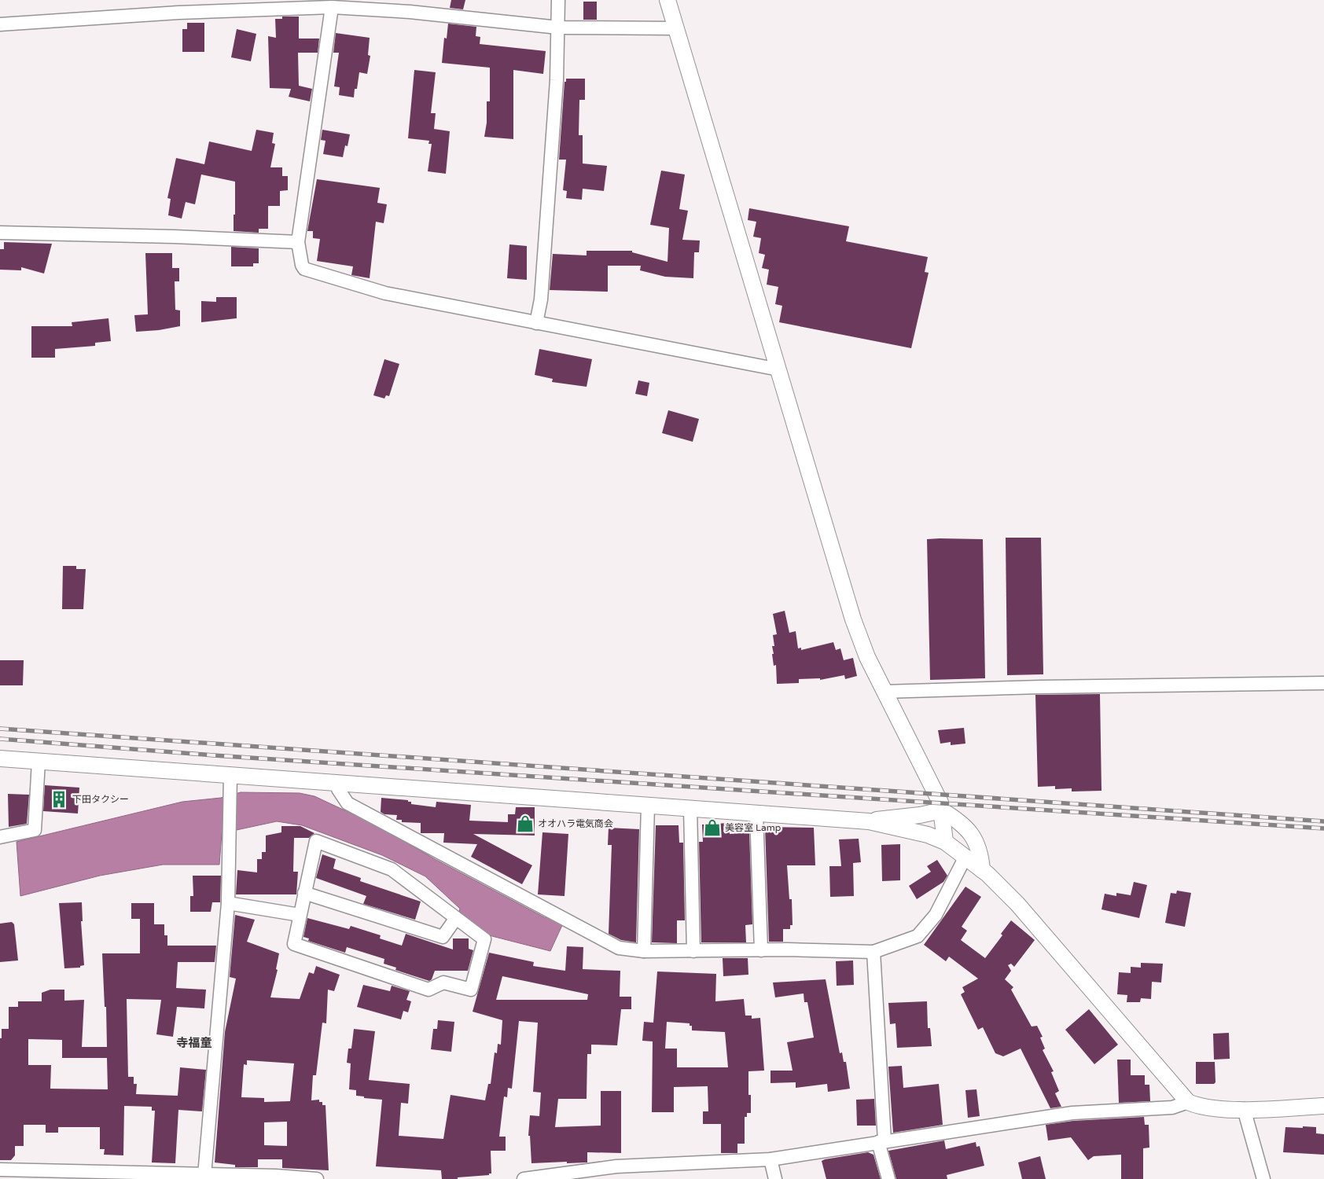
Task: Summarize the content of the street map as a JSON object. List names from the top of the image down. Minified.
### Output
{"districts":["寺福童"],"places":{"building":["下田タクシー"],"shop":["オオハラ電気商会","美容室 Lamp"]}}
